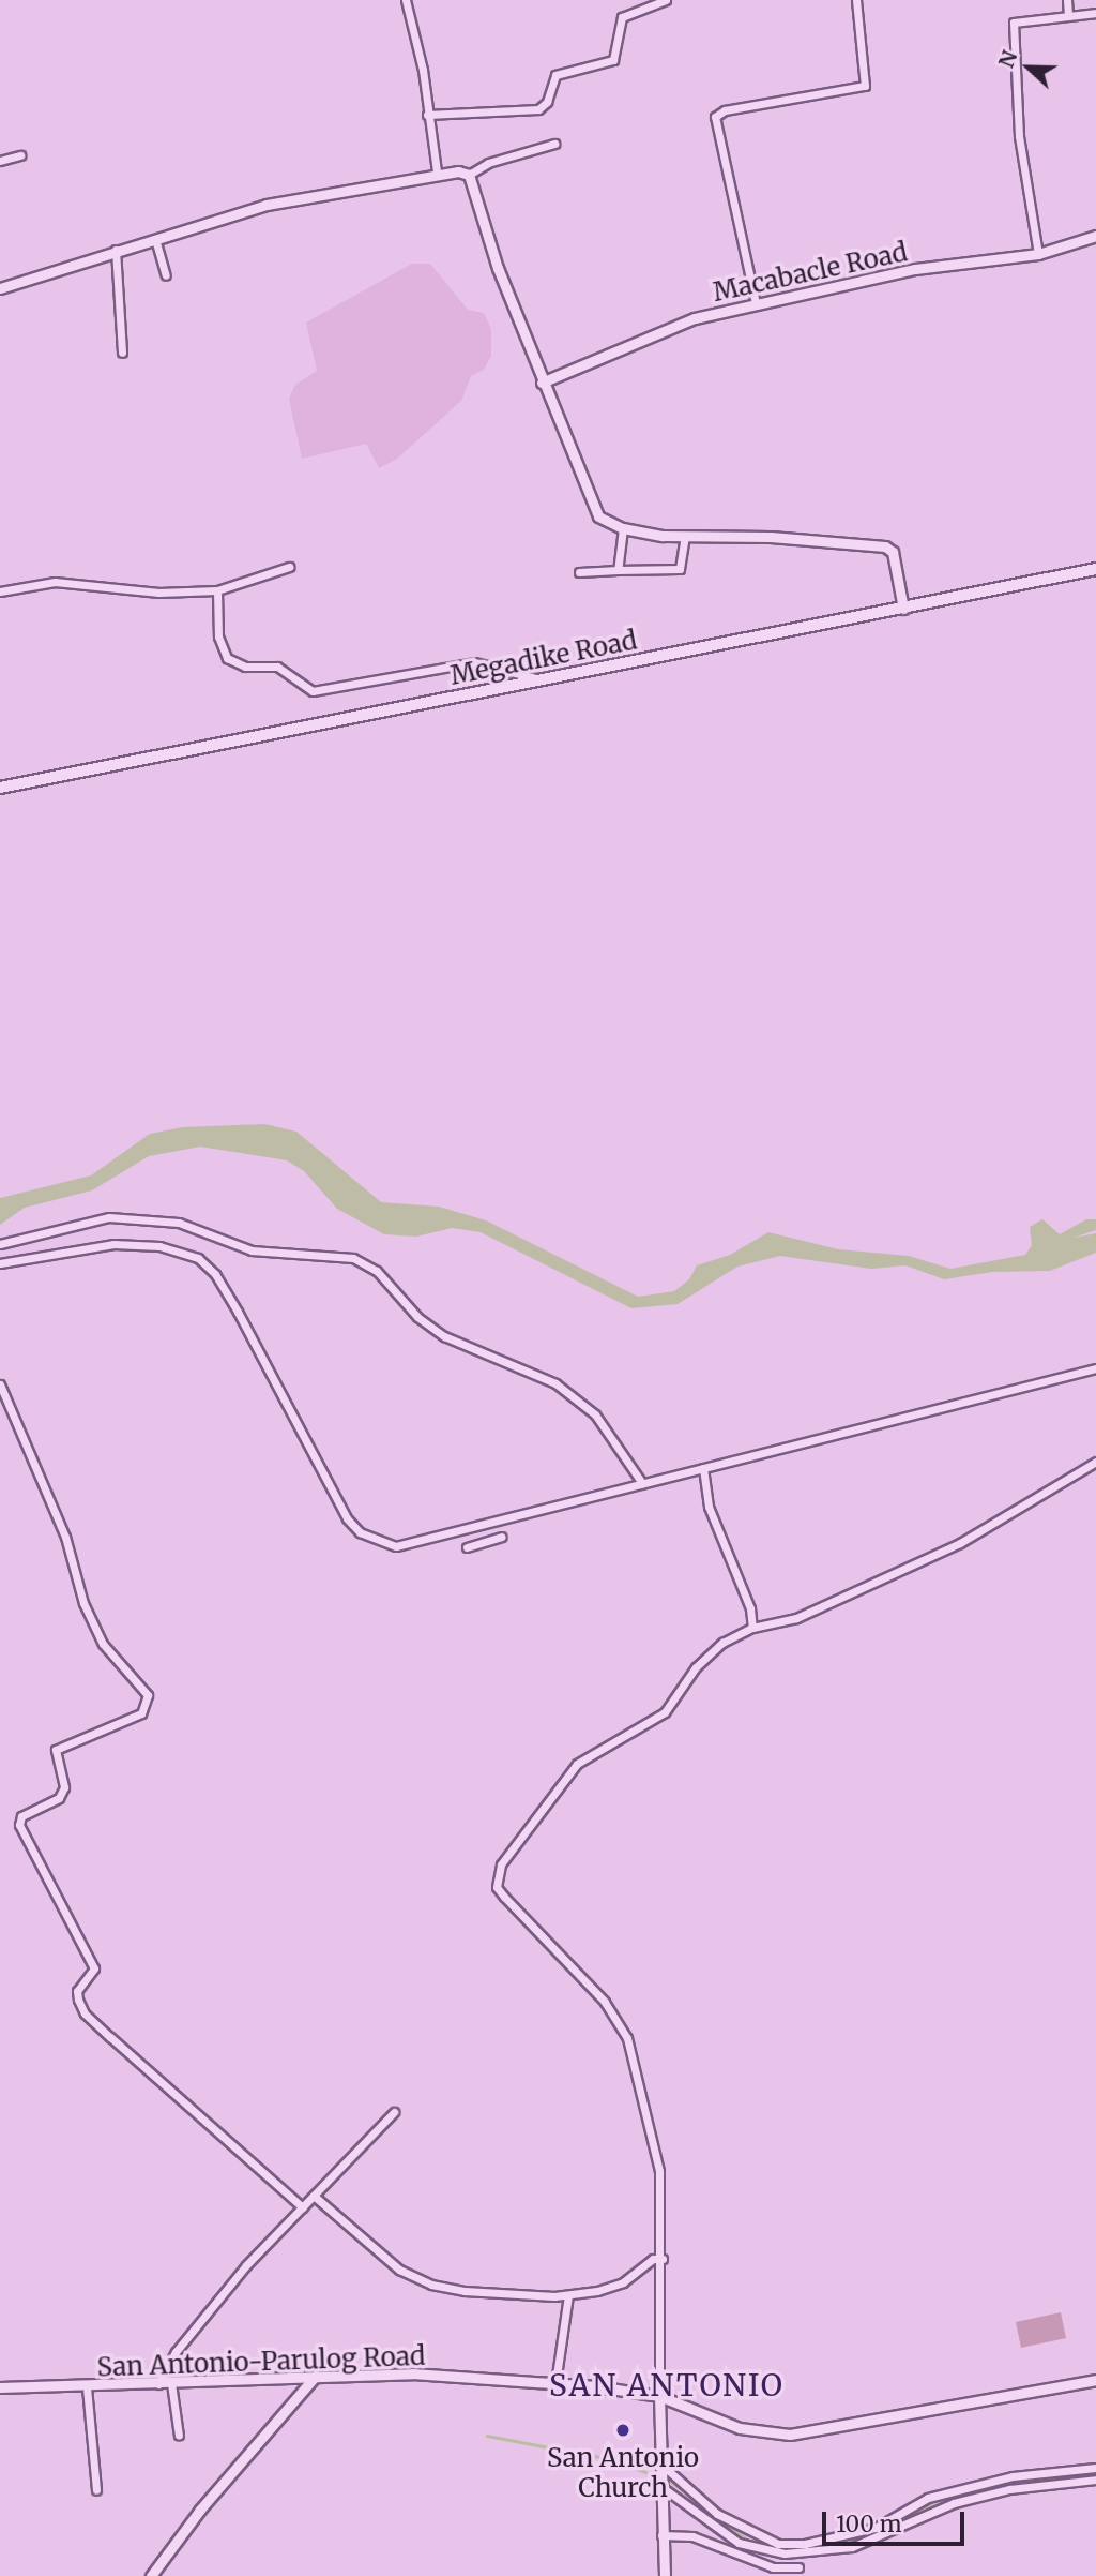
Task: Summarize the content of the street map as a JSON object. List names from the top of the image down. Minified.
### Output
{"streets":{"main road":["Megadike Road"],"street":["Macabacle Road","San Antonio-Parulog Road"]},"districts":["SAN ANTONIO"],"places":["San Antonio Church"],"scale_bar":"100 m","north":"left"}
